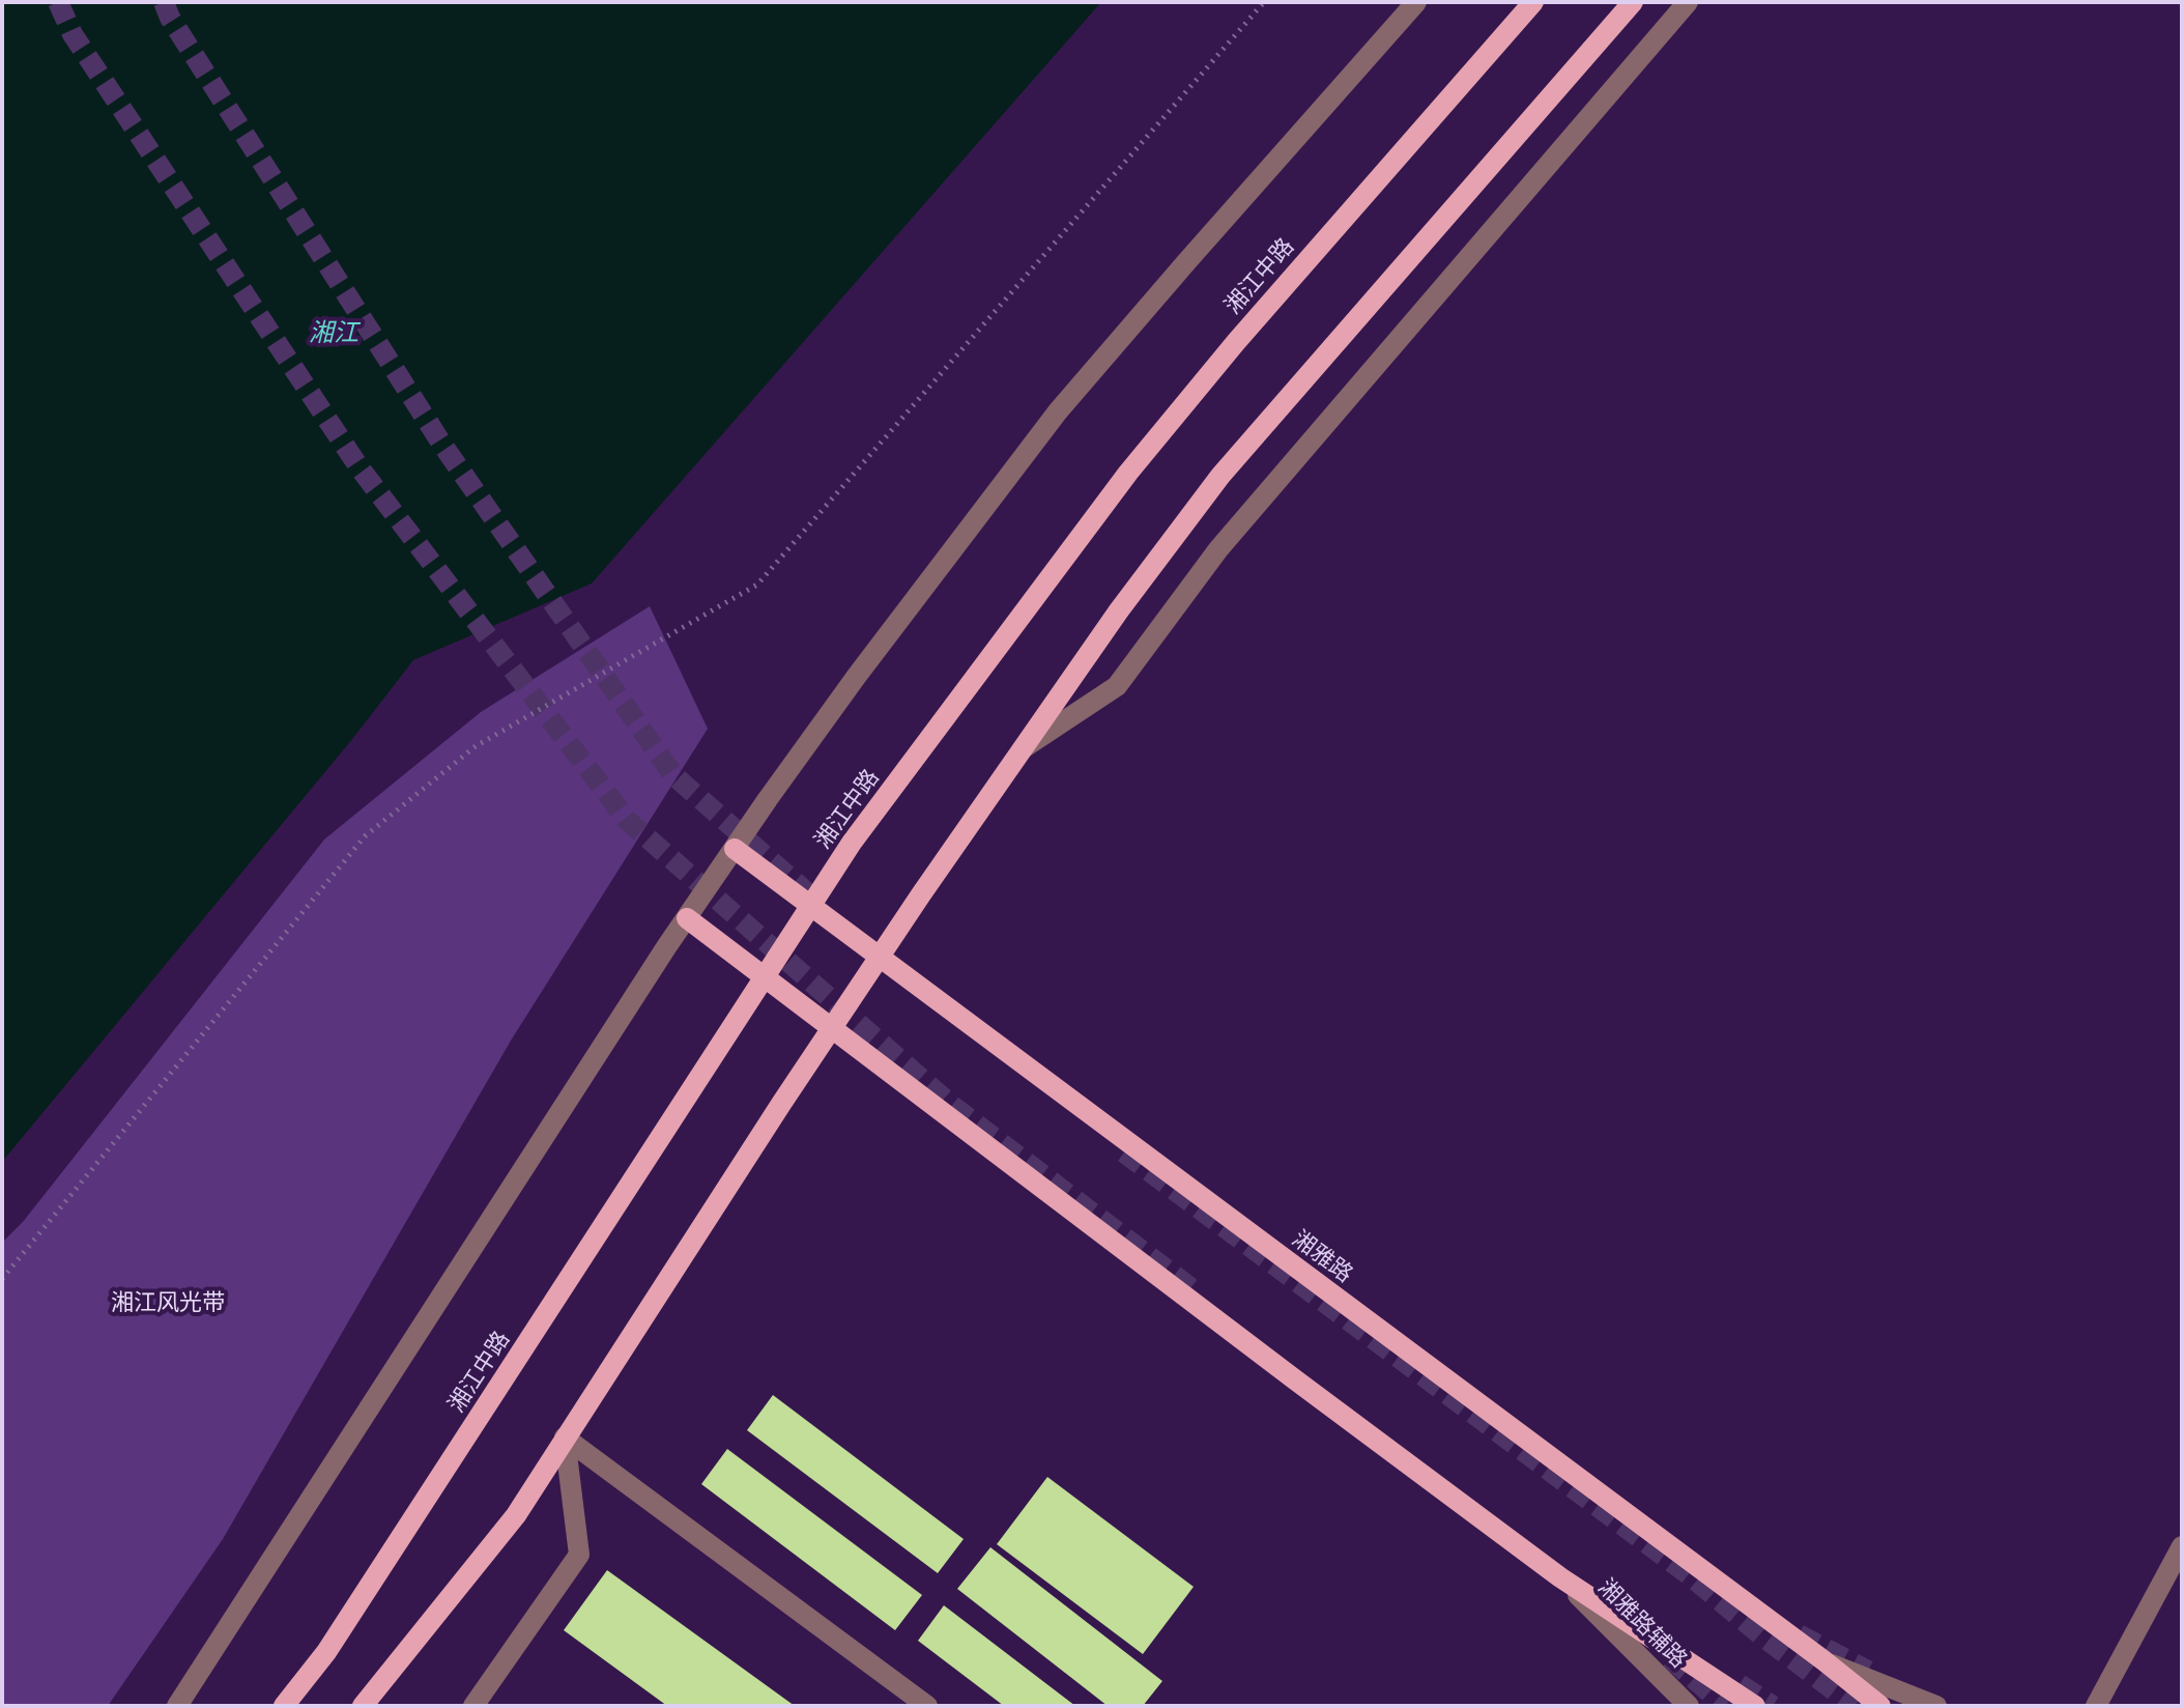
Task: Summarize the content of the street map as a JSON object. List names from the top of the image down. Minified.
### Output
{"streets":{"main road":["湘江中路","湘雅路"],"street":["湘雅路辅路"]},"crossings":[["湘江中路","湘雅路"]],"water":["湘江"],"parks":["湘江风光带"]}
